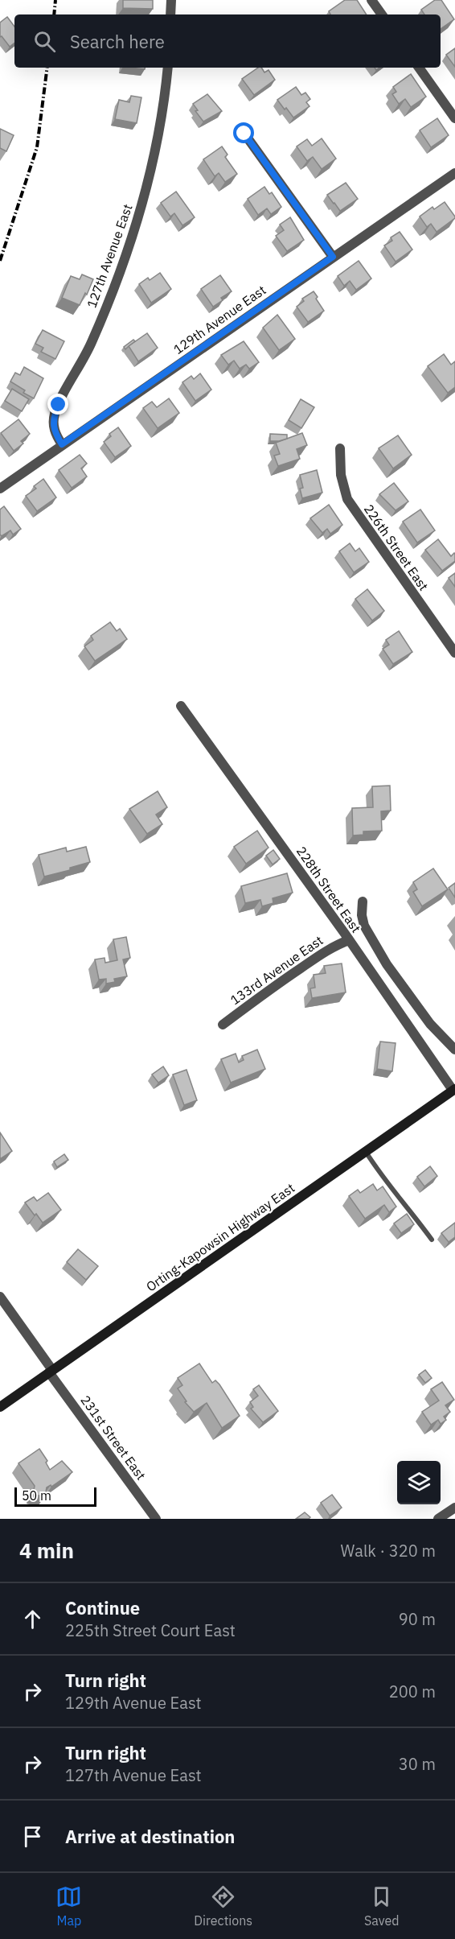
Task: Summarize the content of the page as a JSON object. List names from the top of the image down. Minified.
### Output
{"streets":{"main road":["Orting-Kapowsin Highway East"],"street":["127th Avenue East","129th Avenue East","226th Street East","228th Street East","133rd Avenue East","231st Street East"]},"crossings":[["127th Avenue East","129th Avenue East"],["228th Street East","133rd Avenue East"],["228th Street East","Orting-Kapowsin Highway East"],["Orting-Kapowsin Highway East","231st Street East"]],"scale_bar":"50 m","page":{"search":"Search here","scale":"50 m","heading":["4 min","Walk · 320 m"],"list":[["Continue","225th Street Court East","90 m"],["Turn right","129th Avenue East","200 m"],["Turn right","127th Avenue East","30 m"],"Arrive at destination"],"nav":["Map","Directions","Saved"]}}
